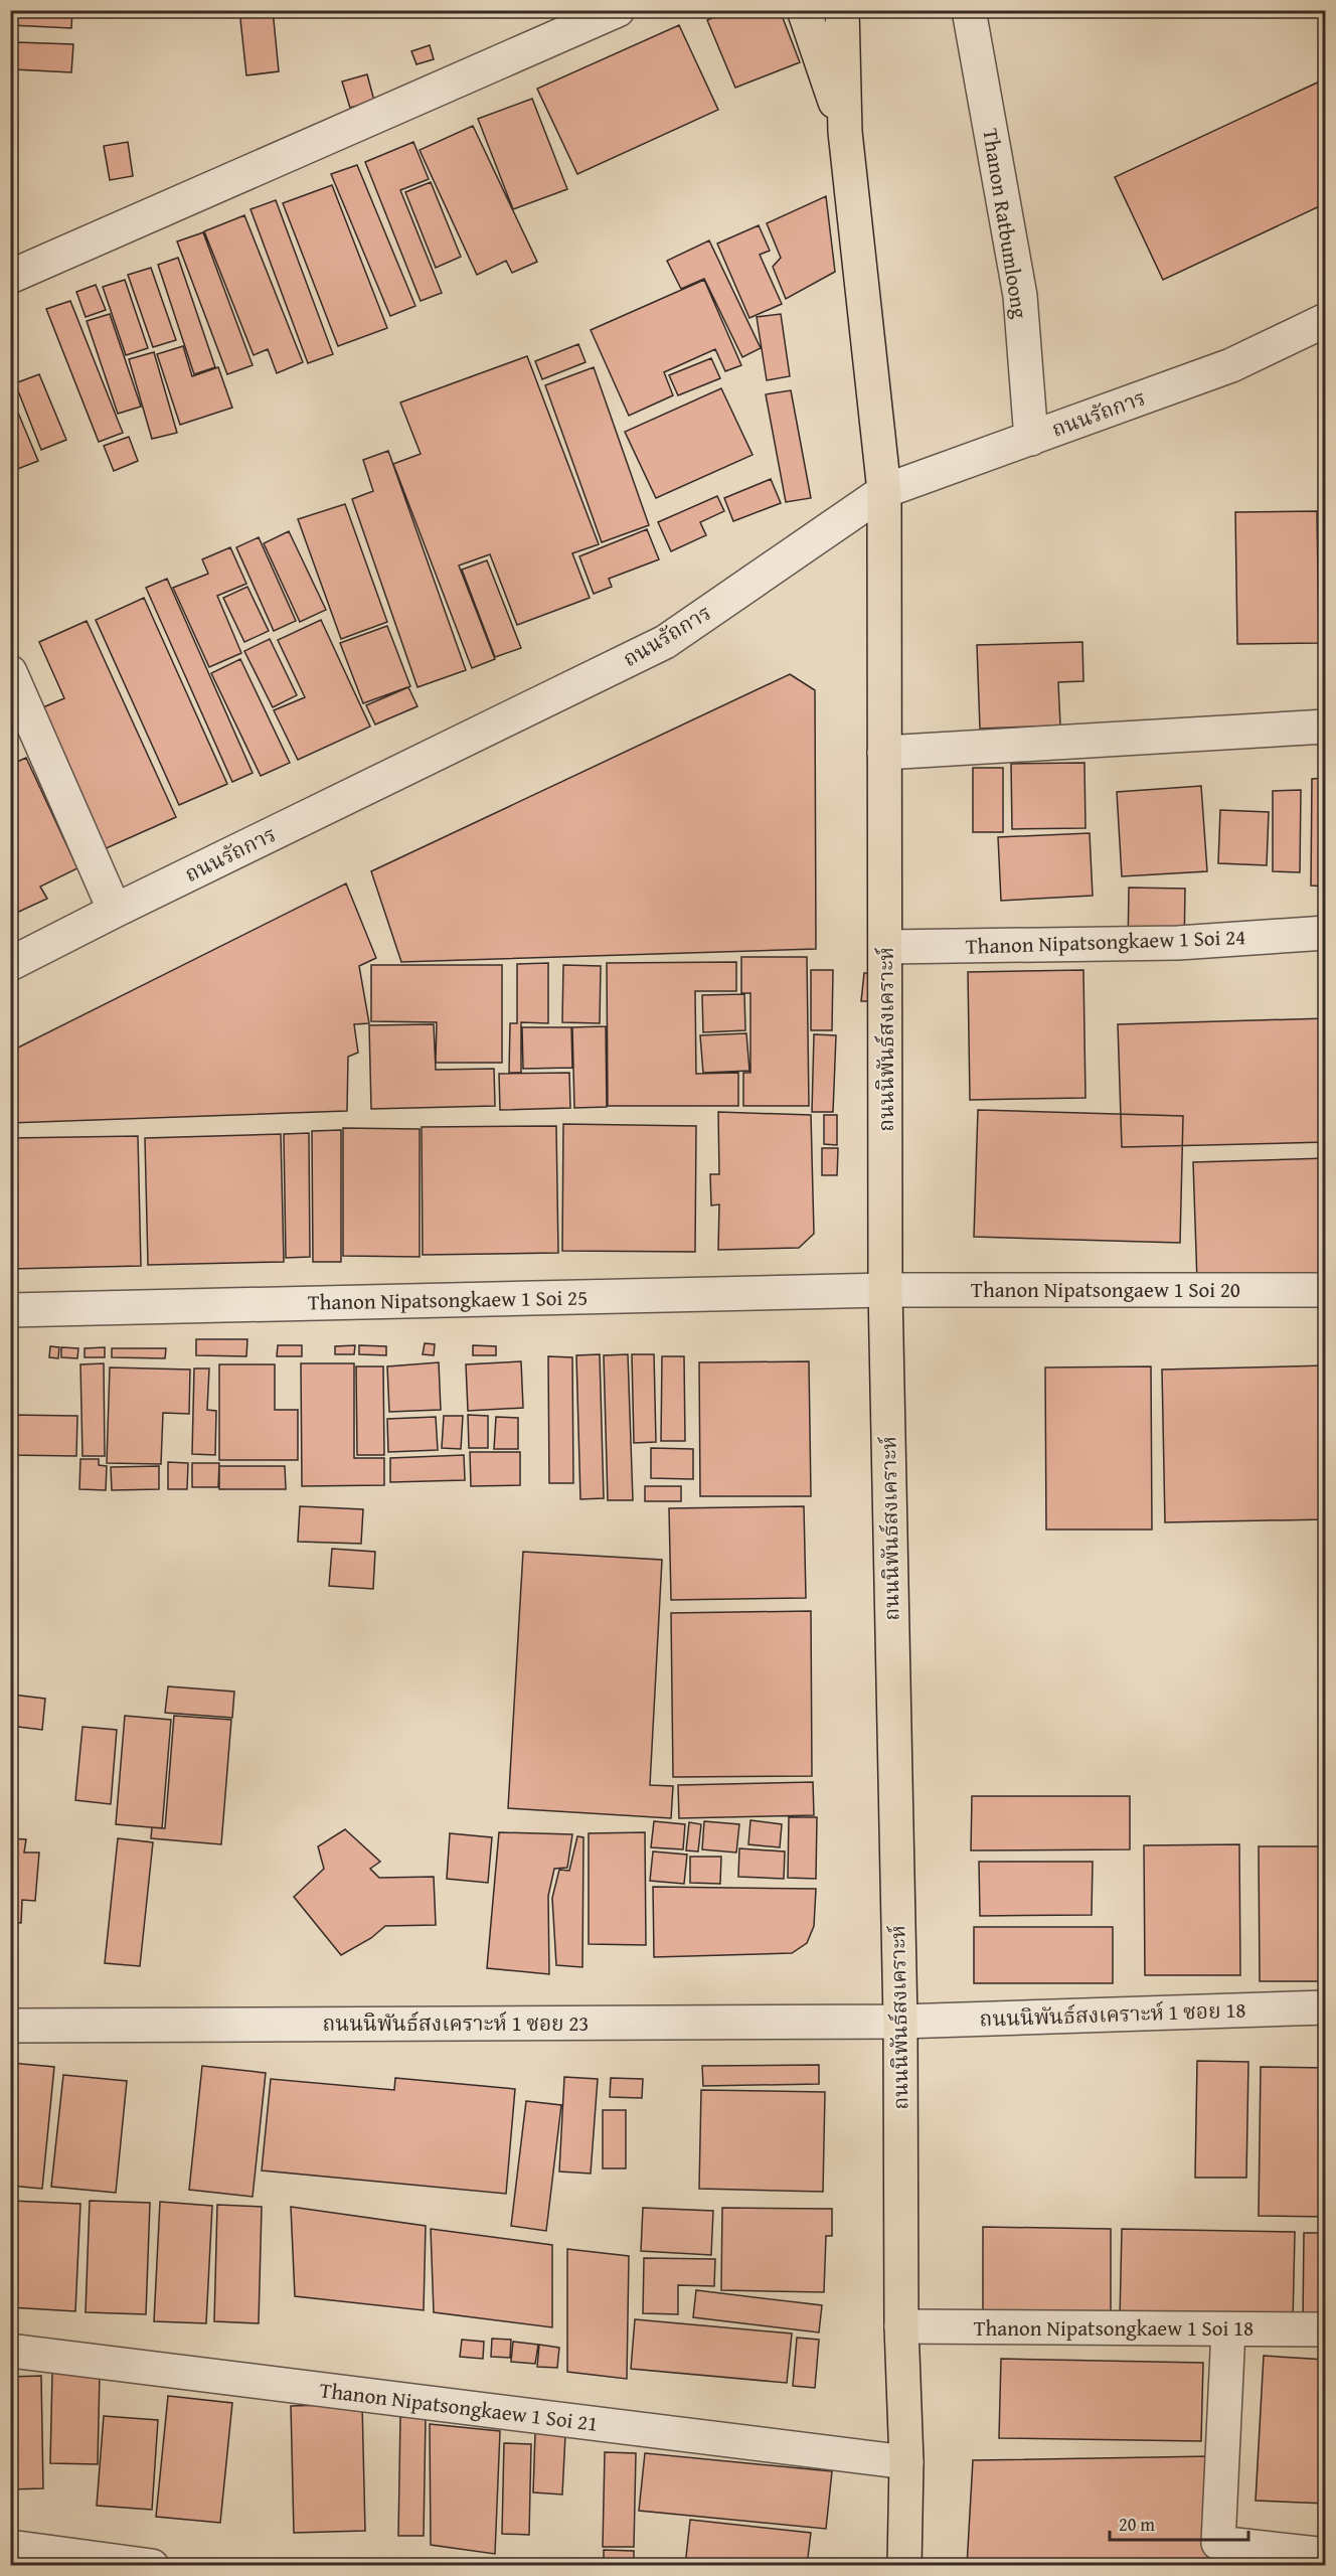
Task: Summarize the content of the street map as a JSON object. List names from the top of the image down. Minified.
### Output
{"streets":{"main road":["ถนนนิพันธ์สงเคราะห์"],"street":["Thanon Ratbumloong","ถนนรัถการ","Thanon Nipatsongkaew 1 Soi 24","Thanon Nipatsongaew 1 Soi 20","Thanon Nipatsongkaew 1 Soi 25","ถนนนิพันธ์สงเคราะห์ 1 ซอย 18","ถนนนิพันธ์สงเคราะห์ 1 ซอย 23","Thanon Nipatsongkaew 1 Soi 18","Thanon Nipatsongkaew 1 Soi 21"]},"crossings":[["Thanon Ratbumloong","ถนนรัถการ"],["ถนนรัถการ","ถนนนิพันธ์สงเคราะห์"],["Thanon Nipatsongkaew 1 Soi 24","ถนนนิพันธ์สงเคราะห์"],["ถนนนิพันธ์สงเคราะห์","Thanon Nipatsongaew 1 Soi 20"],["ถนนนิพันธ์สงเคราะห์","Thanon Nipatsongkaew 1 Soi 25"],["ถนนนิพันธ์สงเคราะห์","ถนนนิพันธ์สงเคราะห์ 1 ซอย 18"],["ถนนนิพันธ์สงเคราะห์","ถนนนิพันธ์สงเคราะห์ 1 ซอย 23"],["ถนนนิพันธ์สงเคราะห์","Thanon Nipatsongkaew 1 Soi 18"],["ถนนนิพันธ์สงเคราะห์","Thanon Nipatsongkaew 1 Soi 21"],["Thanon Nipatsongaew 1 Soi 20","Thanon Nipatsongkaew 1 Soi 25"],["ถนนนิพันธ์สงเคราะห์ 1 ซอย 18","ถนนนิพันธ์สงเคราะห์ 1 ซอย 23"]],"scale_bar":"20 m"}
